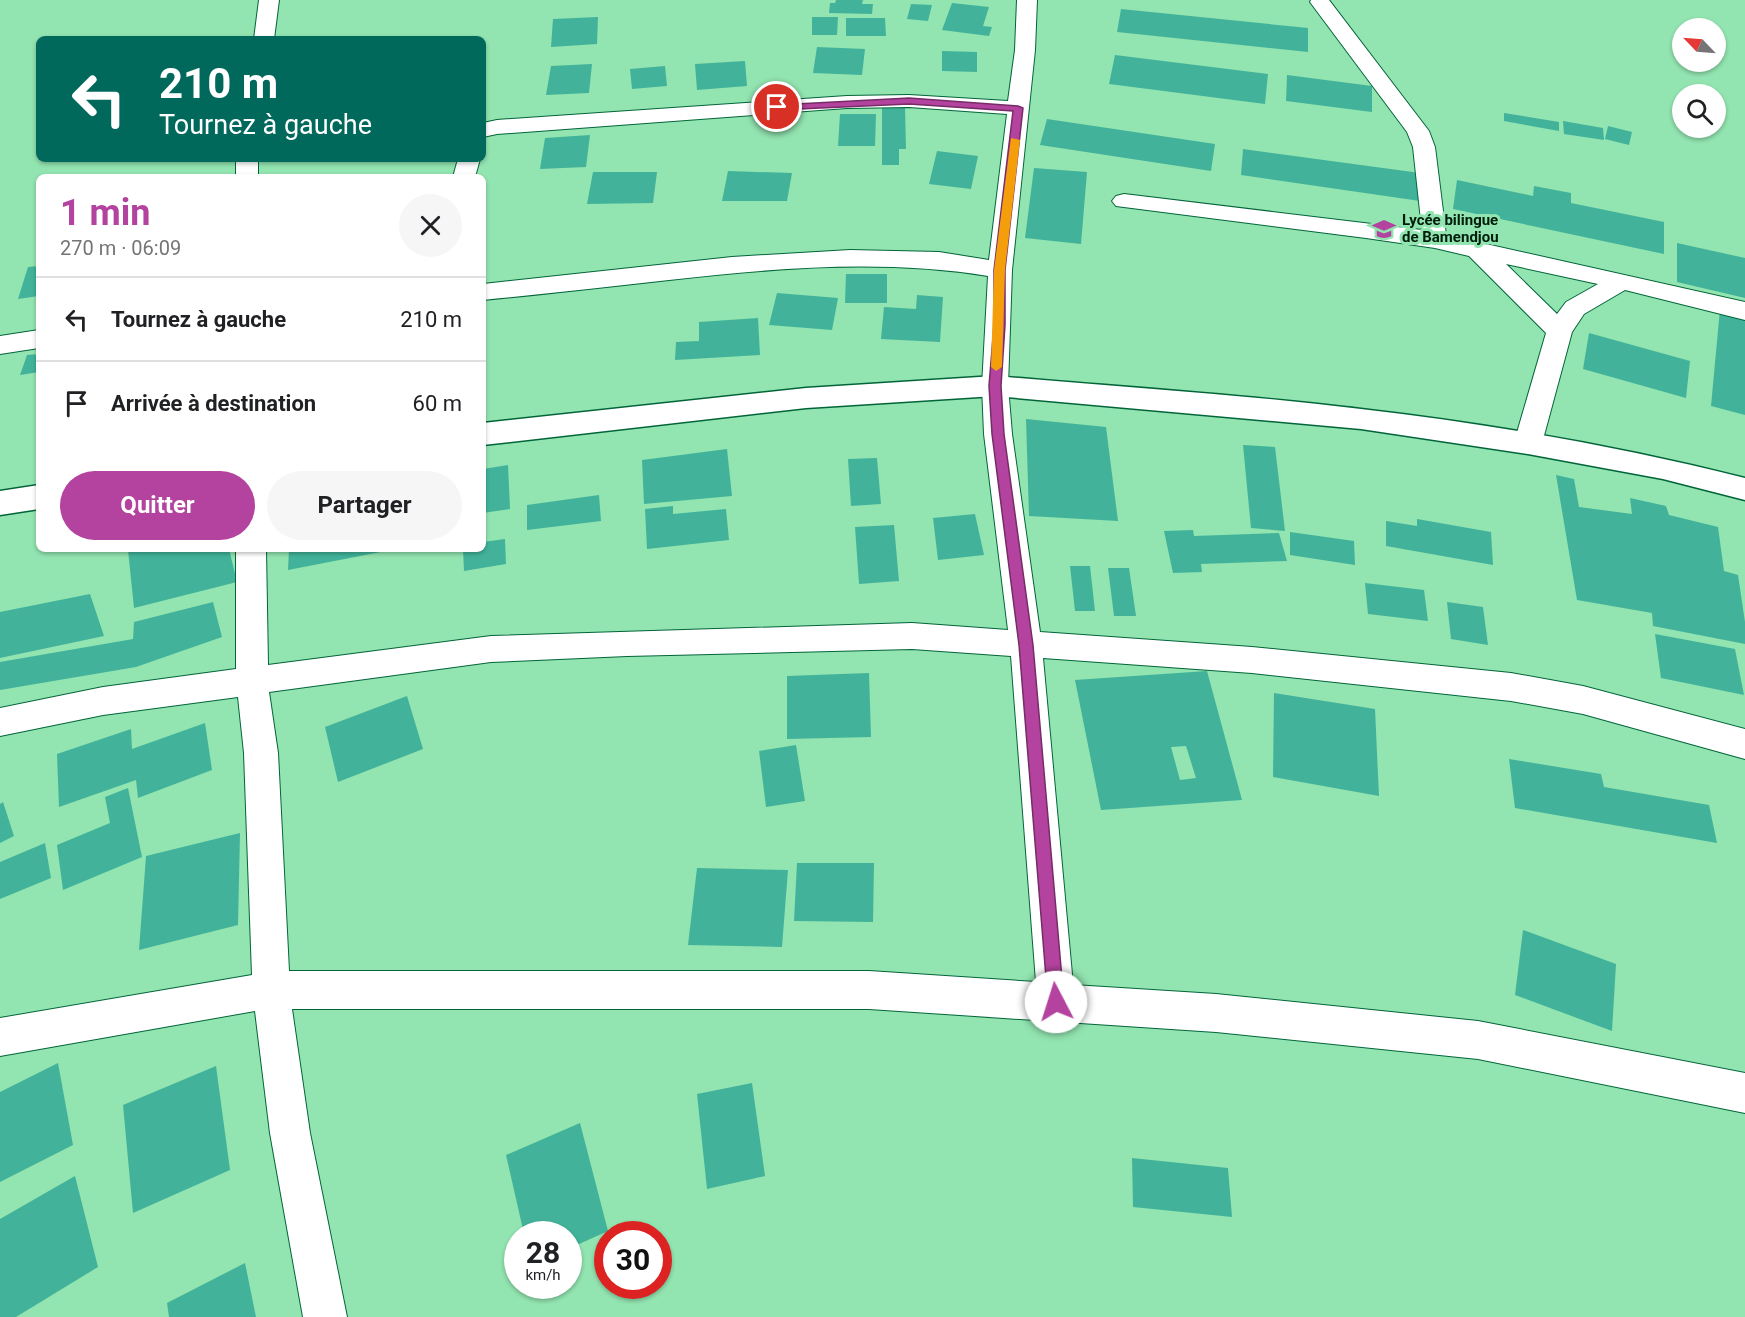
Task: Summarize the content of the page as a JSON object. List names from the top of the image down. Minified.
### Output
{"places":{"school or university":["Lycée bilingue de Bamendjou"]},"north":"top left","page":{"turn":["210 m","Tournez à gauche"],"heading":["1 min","270 m · 06:09"],"list":[{"name":"Tournez à gauche","value":"210 m"},{"name":"Arrivée à destination","value":"60 m"}],"buttons":["Quitter","Partager"],"speed":"28 km/h","limit":"30"}}
